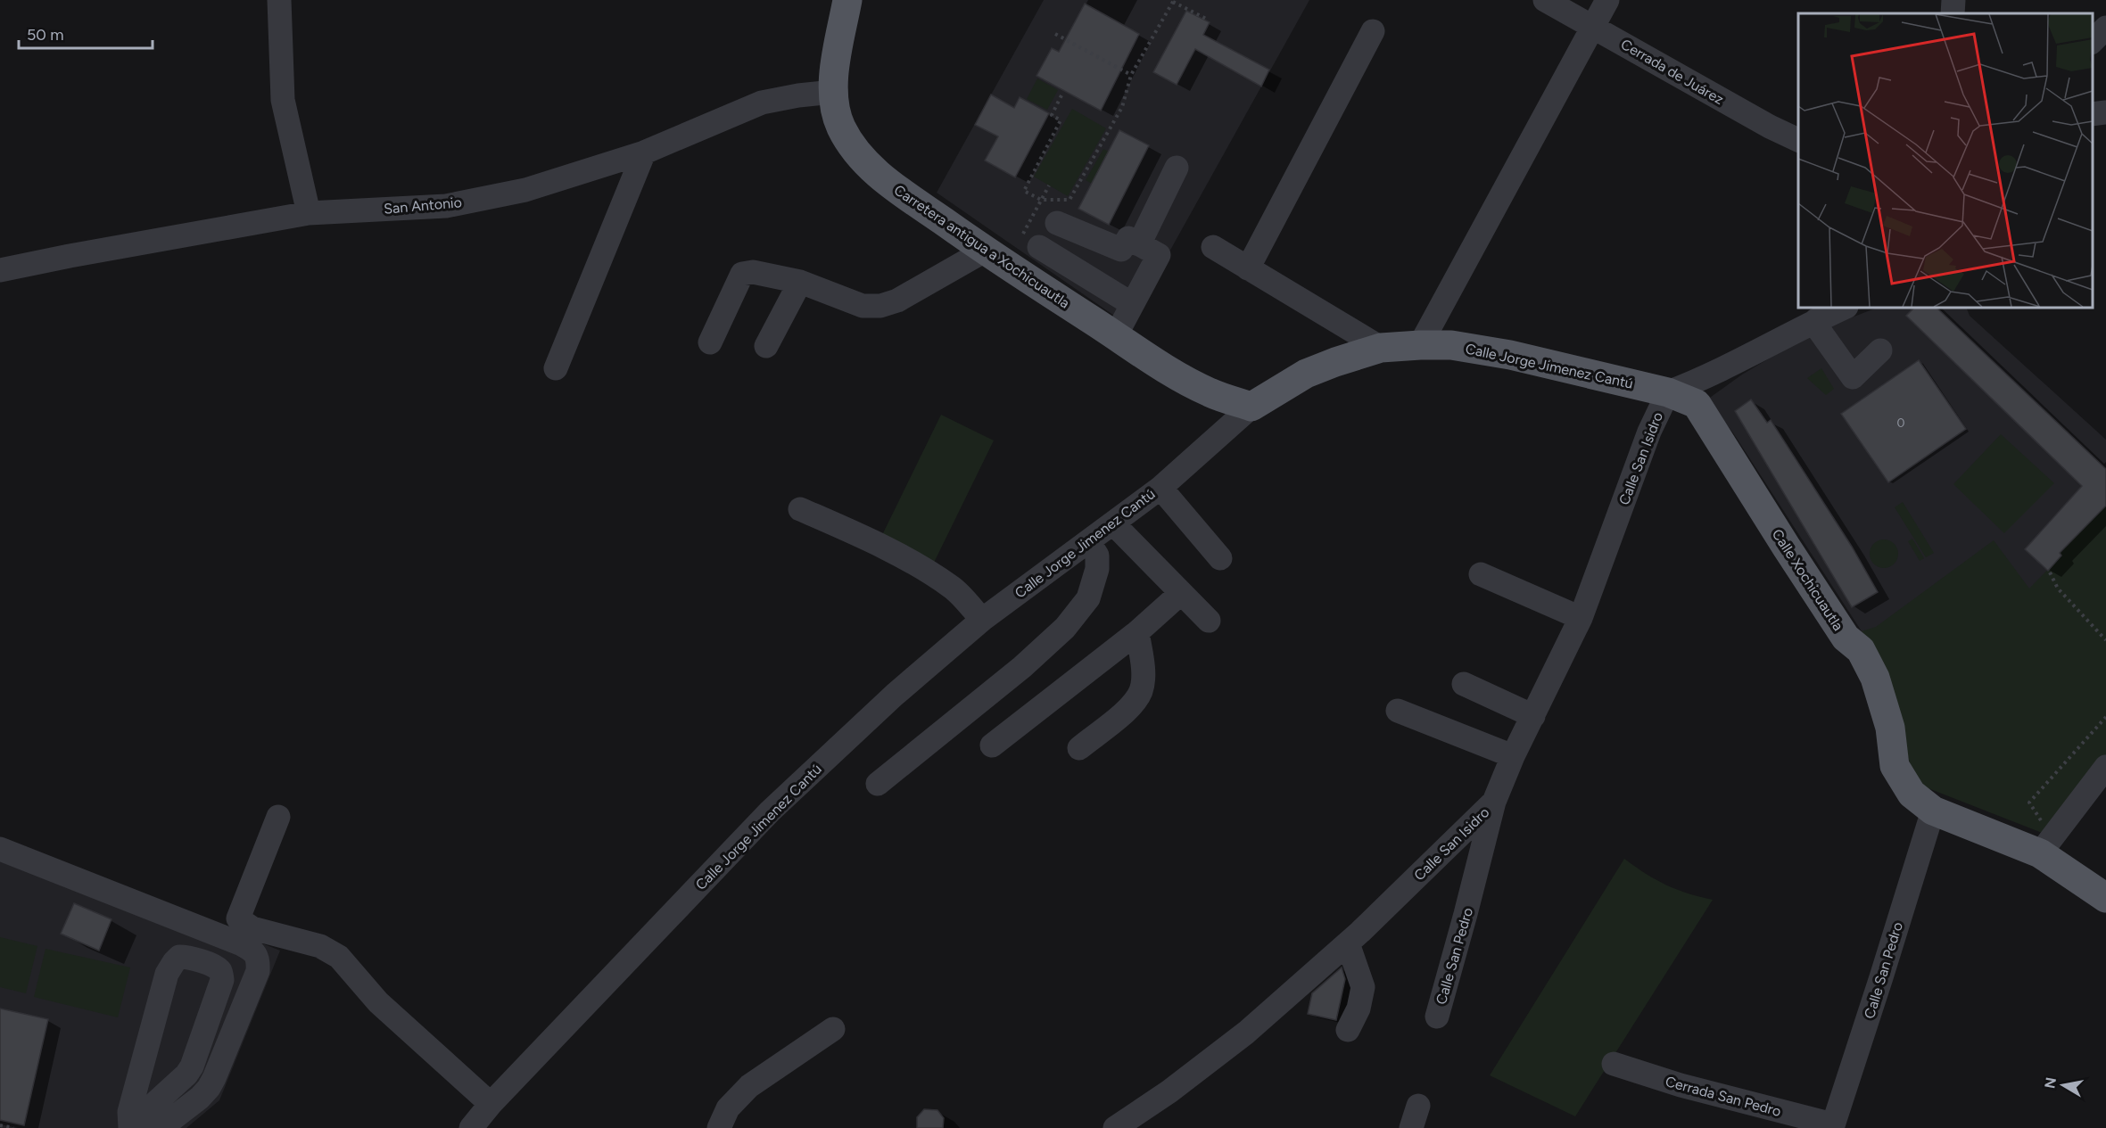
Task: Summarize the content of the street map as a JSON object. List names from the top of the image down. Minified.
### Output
{"streets":{"main road":["Carretera antigua a Xochicuautla","Calle Jorge Jimenez Cantú","Calle Xochicuautla"],"street":["Cerrada de Juárez","San Antonio","Calle San Isidro","Calle San Pedro","Cerrada San Pedro"]},"crossings":[["San Antonio","Carretera antigua a Xochicuautla"],["Carretera antigua a Xochicuautla","Calle Jorge Jimenez Cantú"],["Calle Jorge Jimenez Cantú","Calle San Isidro"],["Calle Jorge Jimenez Cantú","Calle Xochicuautla"],["Calle San Isidro","Calle Xochicuautla"],["Calle San Isidro","Calle San Pedro"],["Calle Xochicuautla","Calle San Pedro"],["Calle San Pedro","Cerrada San Pedro"]],"house_numbers":["0"],"scale_bar":"50 m","north":"left"}
